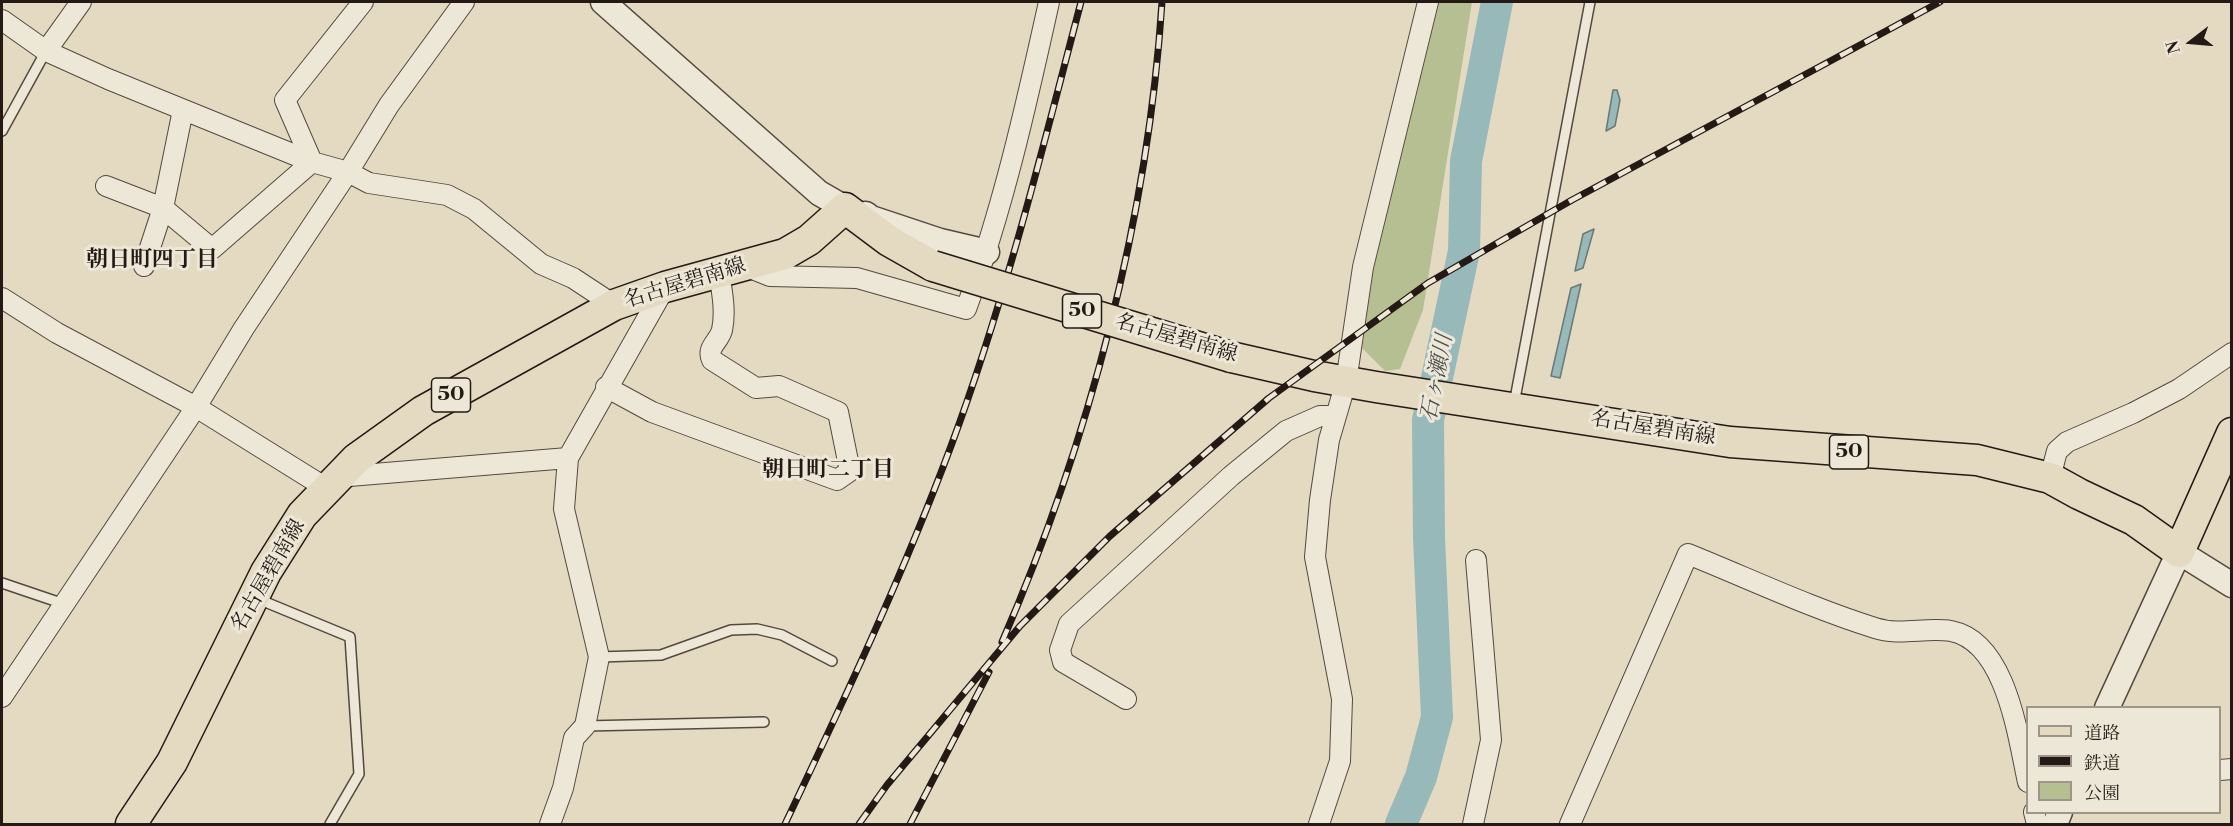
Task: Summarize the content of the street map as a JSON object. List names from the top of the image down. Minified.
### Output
{"streets":{"main road":["名古屋碧南線","50"]},"districts":["朝日町四丁目","朝日町二丁目"],"water":["石ヶ瀬川"],"legend":["道路","鉄道","公園"],"north":"left"}
